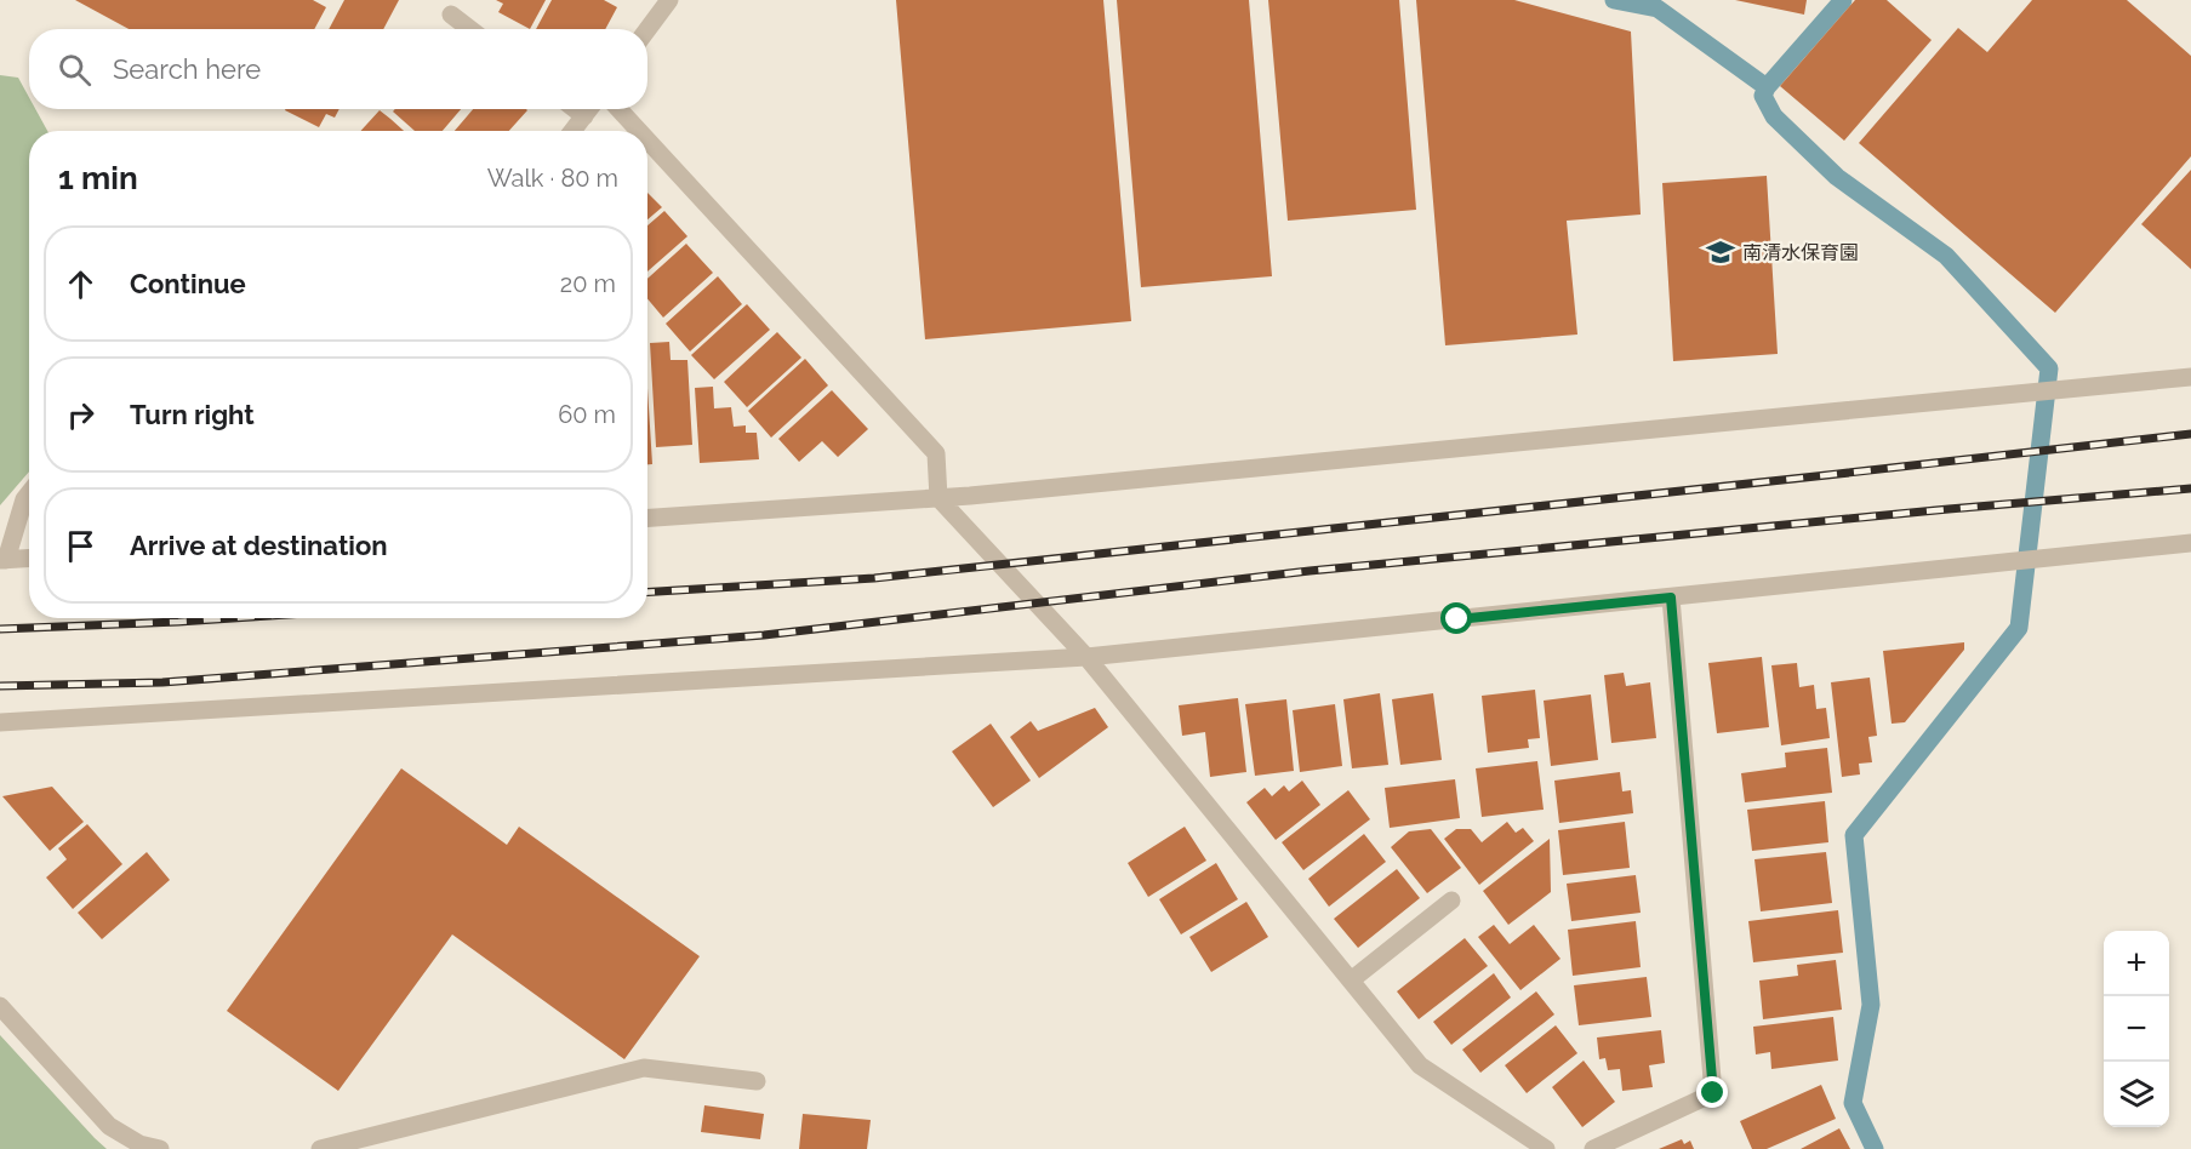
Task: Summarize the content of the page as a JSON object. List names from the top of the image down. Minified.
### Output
{"places":{"school or university":["南清水保育園"]},"page":{"search":"Search here","heading":["1 min","Walk · 80 m"],"list":[["Continue","20 m"],["Turn right","60 m"],"Arrive at destination"],"map_buttons":["+","−"]}}
